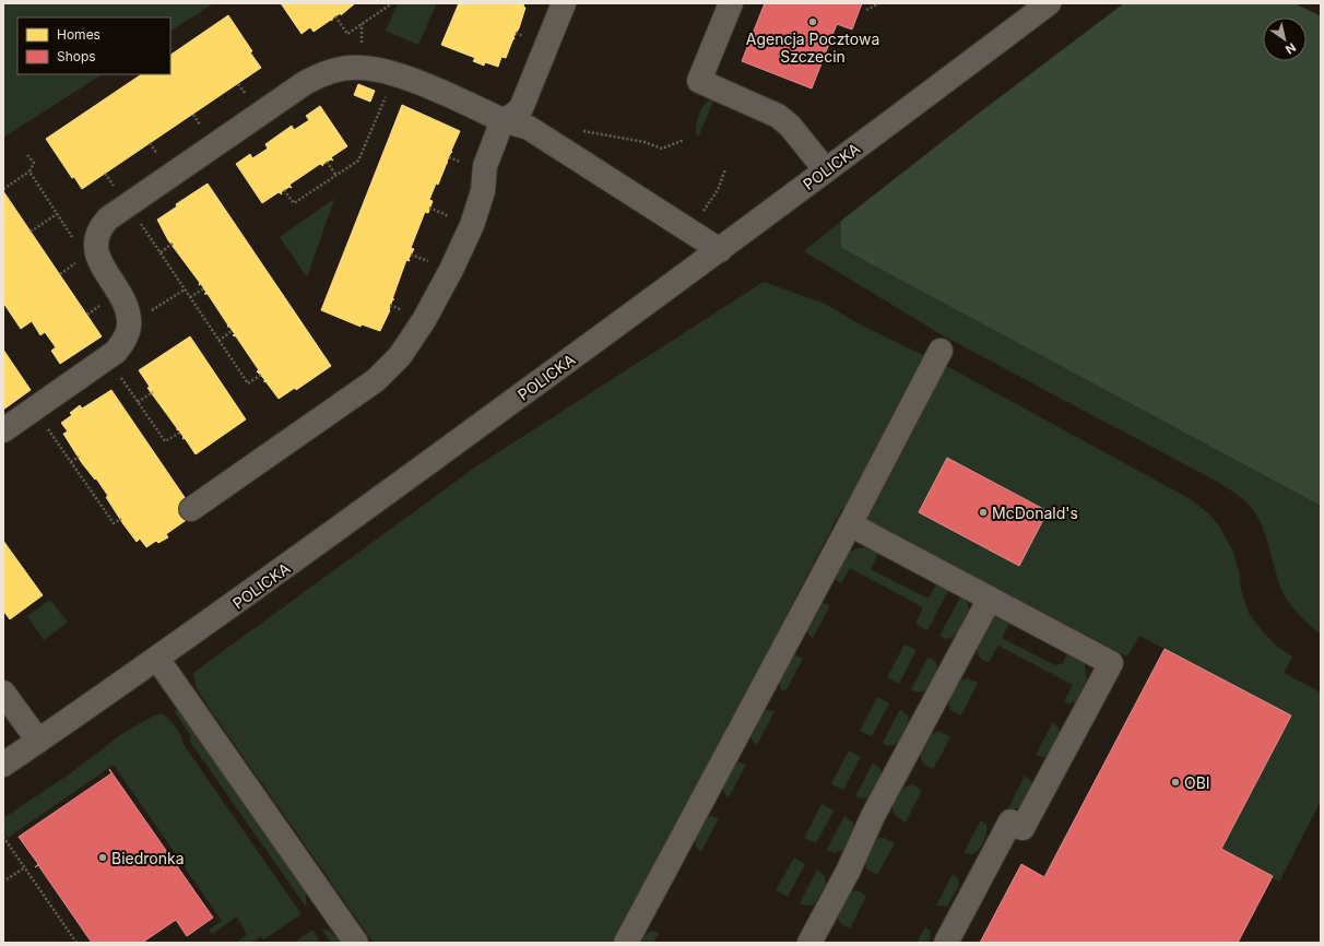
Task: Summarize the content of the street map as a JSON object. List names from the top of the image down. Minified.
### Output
{"streets":{"street":["POLICKA"]},"places":["Agencja Pocztowa Szczecin","McDonald's","OBI","Biedronka"],"legend":["Homes","Shops"],"north":"bottom right"}
